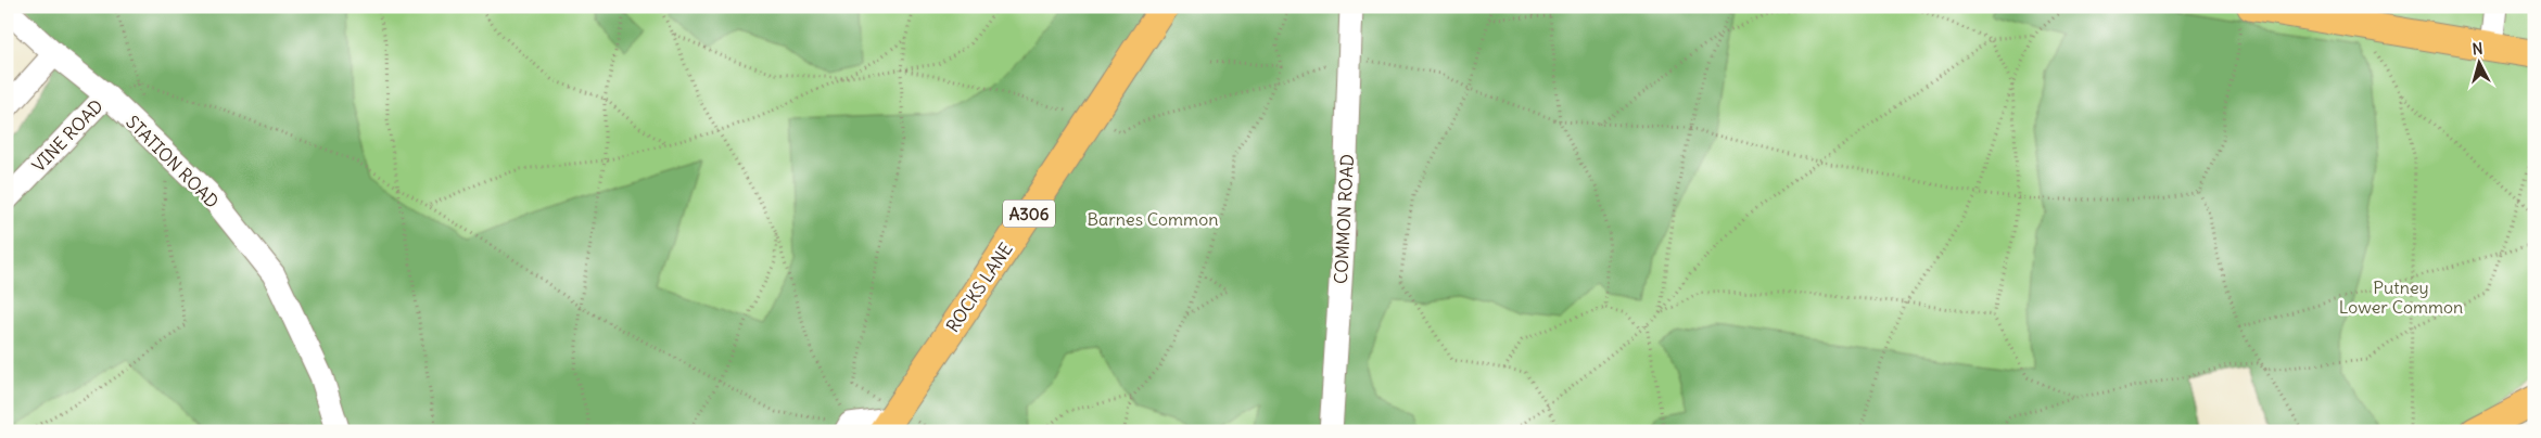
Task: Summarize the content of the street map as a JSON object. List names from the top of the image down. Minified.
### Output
{"streets":{"main road":["A306","ROCKS LANE"],"street":["VINE ROAD","STATION ROAD","COMMON ROAD"]},"crossings":[["VINE ROAD","STATION ROAD"]],"parks":["Barnes Common","Putney Lower Common"],"north":"top"}
